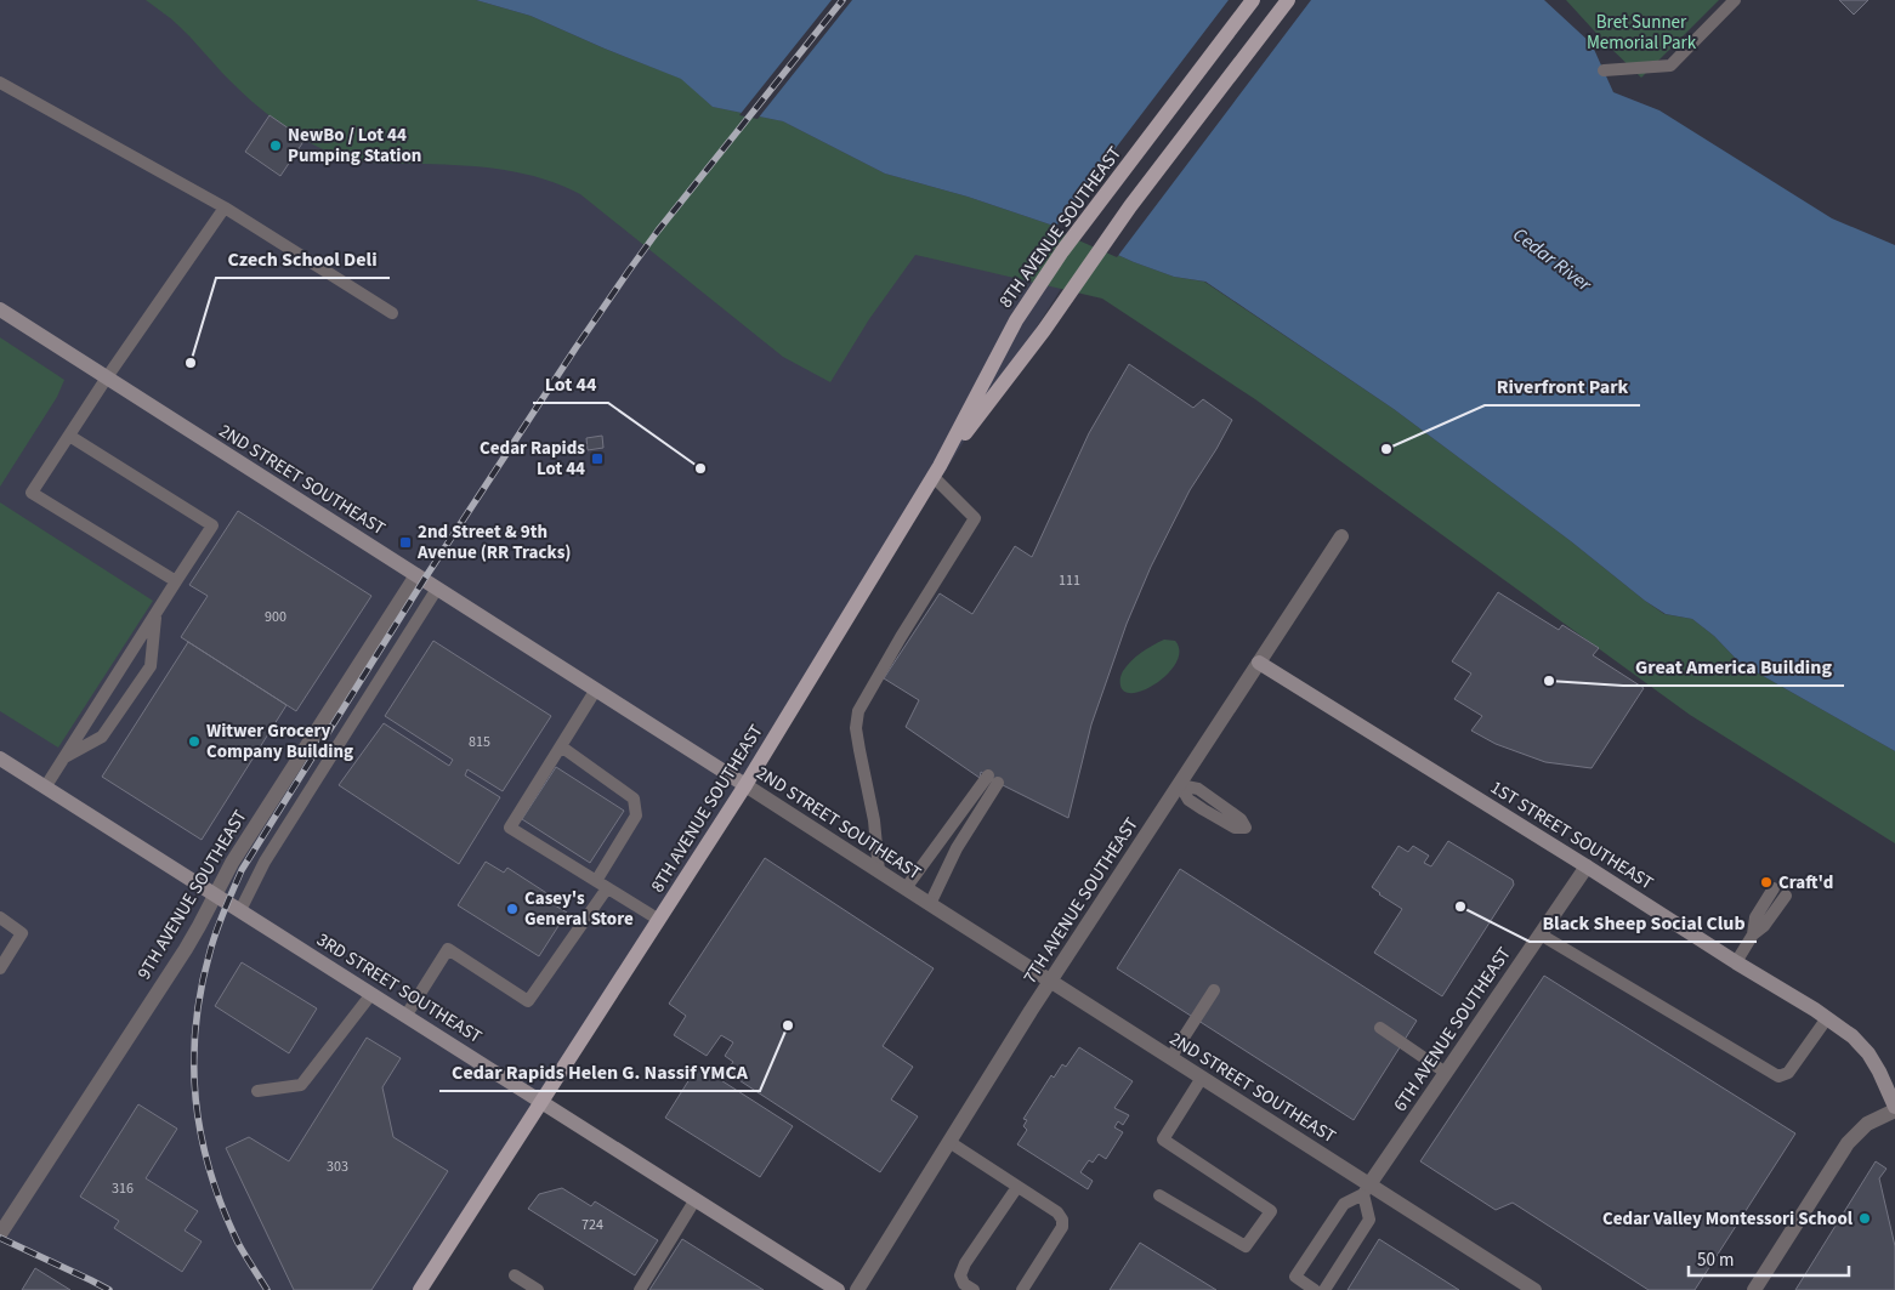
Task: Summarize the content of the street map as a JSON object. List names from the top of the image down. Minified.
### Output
{"streets":{"main road":["8TH AVENUE SOUTHEAST"],"street":["2ND STREET SOUTHEAST","1ST STREET SOUTHEAST","9TH AVENUE SOUTHEAST","7TH AVENUE SOUTHEAST","3RD STREET SOUTHEAST","6TH AVENUE SOUTHEAST"]},"crossings":[["8TH AVENUE SOUTHEAST","2ND STREET SOUTHEAST"],["8TH AVENUE SOUTHEAST","3RD STREET SOUTHEAST"],["2ND STREET SOUTHEAST","9TH AVENUE SOUTHEAST"],["2ND STREET SOUTHEAST","7TH AVENUE SOUTHEAST"],["2ND STREET SOUTHEAST","6TH AVENUE SOUTHEAST"],["1ST STREET SOUTHEAST","7TH AVENUE SOUTHEAST"],["1ST STREET SOUTHEAST","6TH AVENUE SOUTHEAST"],["9TH AVENUE SOUTHEAST","3RD STREET SOUTHEAST"]],"water":["Cedar River"],"parks":["Bret Sunner Memorial Park"],"places":{"other":["NewBo / Lot 44 Pumping Station","Czech School Deli","Riverfront Park","Lot 44","Great America Building","Witwer Grocery Company Building","Craft'd","Black Sheep Social Club","Casey's General Store","Cedar Rapids Helen G. Nassif YMCA","Cedar Valley Montessori School"],"transit":["Cedar Rapids Lot 44","2nd Street & 9th Avenue (RR Tracks)"]},"house_numbers":["111","900","815","303","316","724"],"scale_bar":"50 m"}
